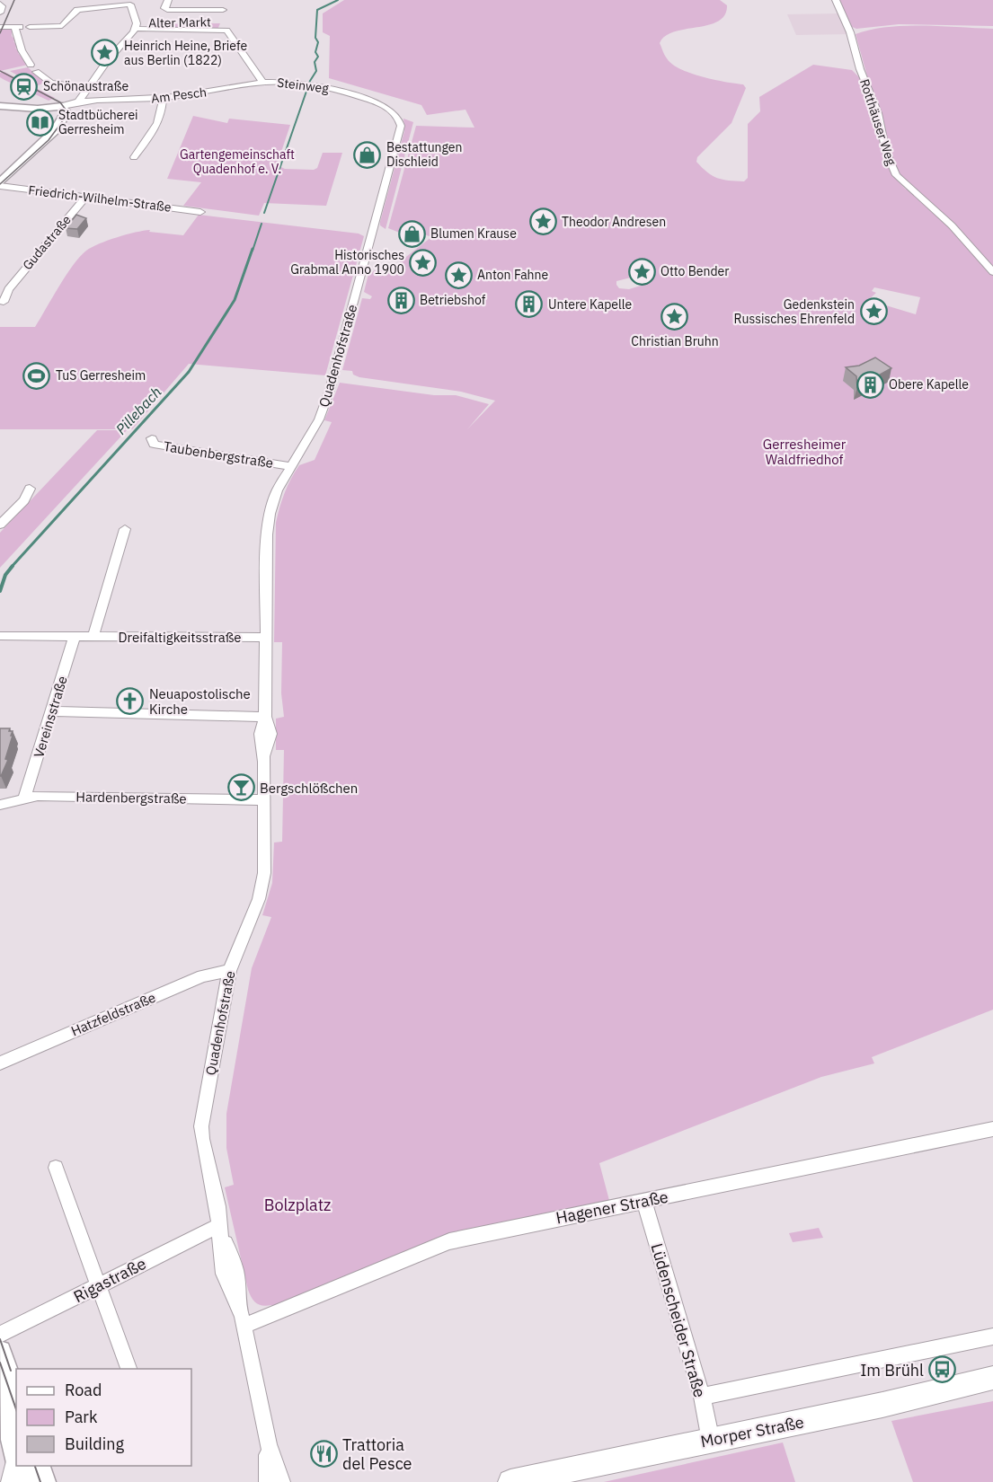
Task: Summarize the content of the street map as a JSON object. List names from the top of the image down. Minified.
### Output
{"streets":{"main road":["Morper Straße"],"street":["Alter Markt","Steinweg","Am Pesch","Rotthäuser Weg","Friedrich-Wilhelm-Straße","Gudastraße","Quadenhofstraße","Taubenbergstraße","Dreifaltigkeitsstraße","Vereinsstraße","Hardenbergstraße","Hatzfeldstraße","Hagener Straße","Rigastraße","Lüdenscheider Straße"]},"crossings":[["Alter Markt","Steinweg"],["Steinweg","Am Pesch"],["Steinweg","Quadenhofstraße"],["Friedrich-Wilhelm-Straße","Gudastraße"],["Quadenhofstraße","Taubenbergstraße"],["Quadenhofstraße","Dreifaltigkeitsstraße"],["Quadenhofstraße","Hardenbergstraße"],["Quadenhofstraße","Hatzfeldstraße"],["Quadenhofstraße","Hagener Straße"],["Quadenhofstraße","Rigastraße"],["Dreifaltigkeitsstraße","Vereinsstraße"],["Vereinsstraße","Hardenbergstraße"],["Hagener Straße","Lüdenscheider Straße"],["Lüdenscheider Straße","Morper Straße"]],"water":["Pillebach"],"parks":["Gartengemeinschaft Quadenhof e. V.","Gerresheimer Waldfriedhof","Bolzplatz"],"places":{"place":["Heinrich Heine, Briefe aus Berlin (1822)","Theodor Andresen","Historisches Grabmal Anno 1900","Otto Bender","Anton Fahne","Gedenkstein Russisches Ehrenfeld","Christian Bruhn"],"station":["Schönaustraße"],"library":["Stadtbücherei Gerresheim"],"shop":["Bestattungen Dischleid","Blumen Krause"],"building":["Betriebshof","Untere Kapelle","Obere Kapelle"],"sports":["TuS Gerresheim"],"church":["Neuapostolische Kirche"],"bar":["Bergschlößchen"],"bus stop":["Im Brühl"],"restaurant":["Trattoria del Pesce"]},"legend":["Road","Park","Building"]}
